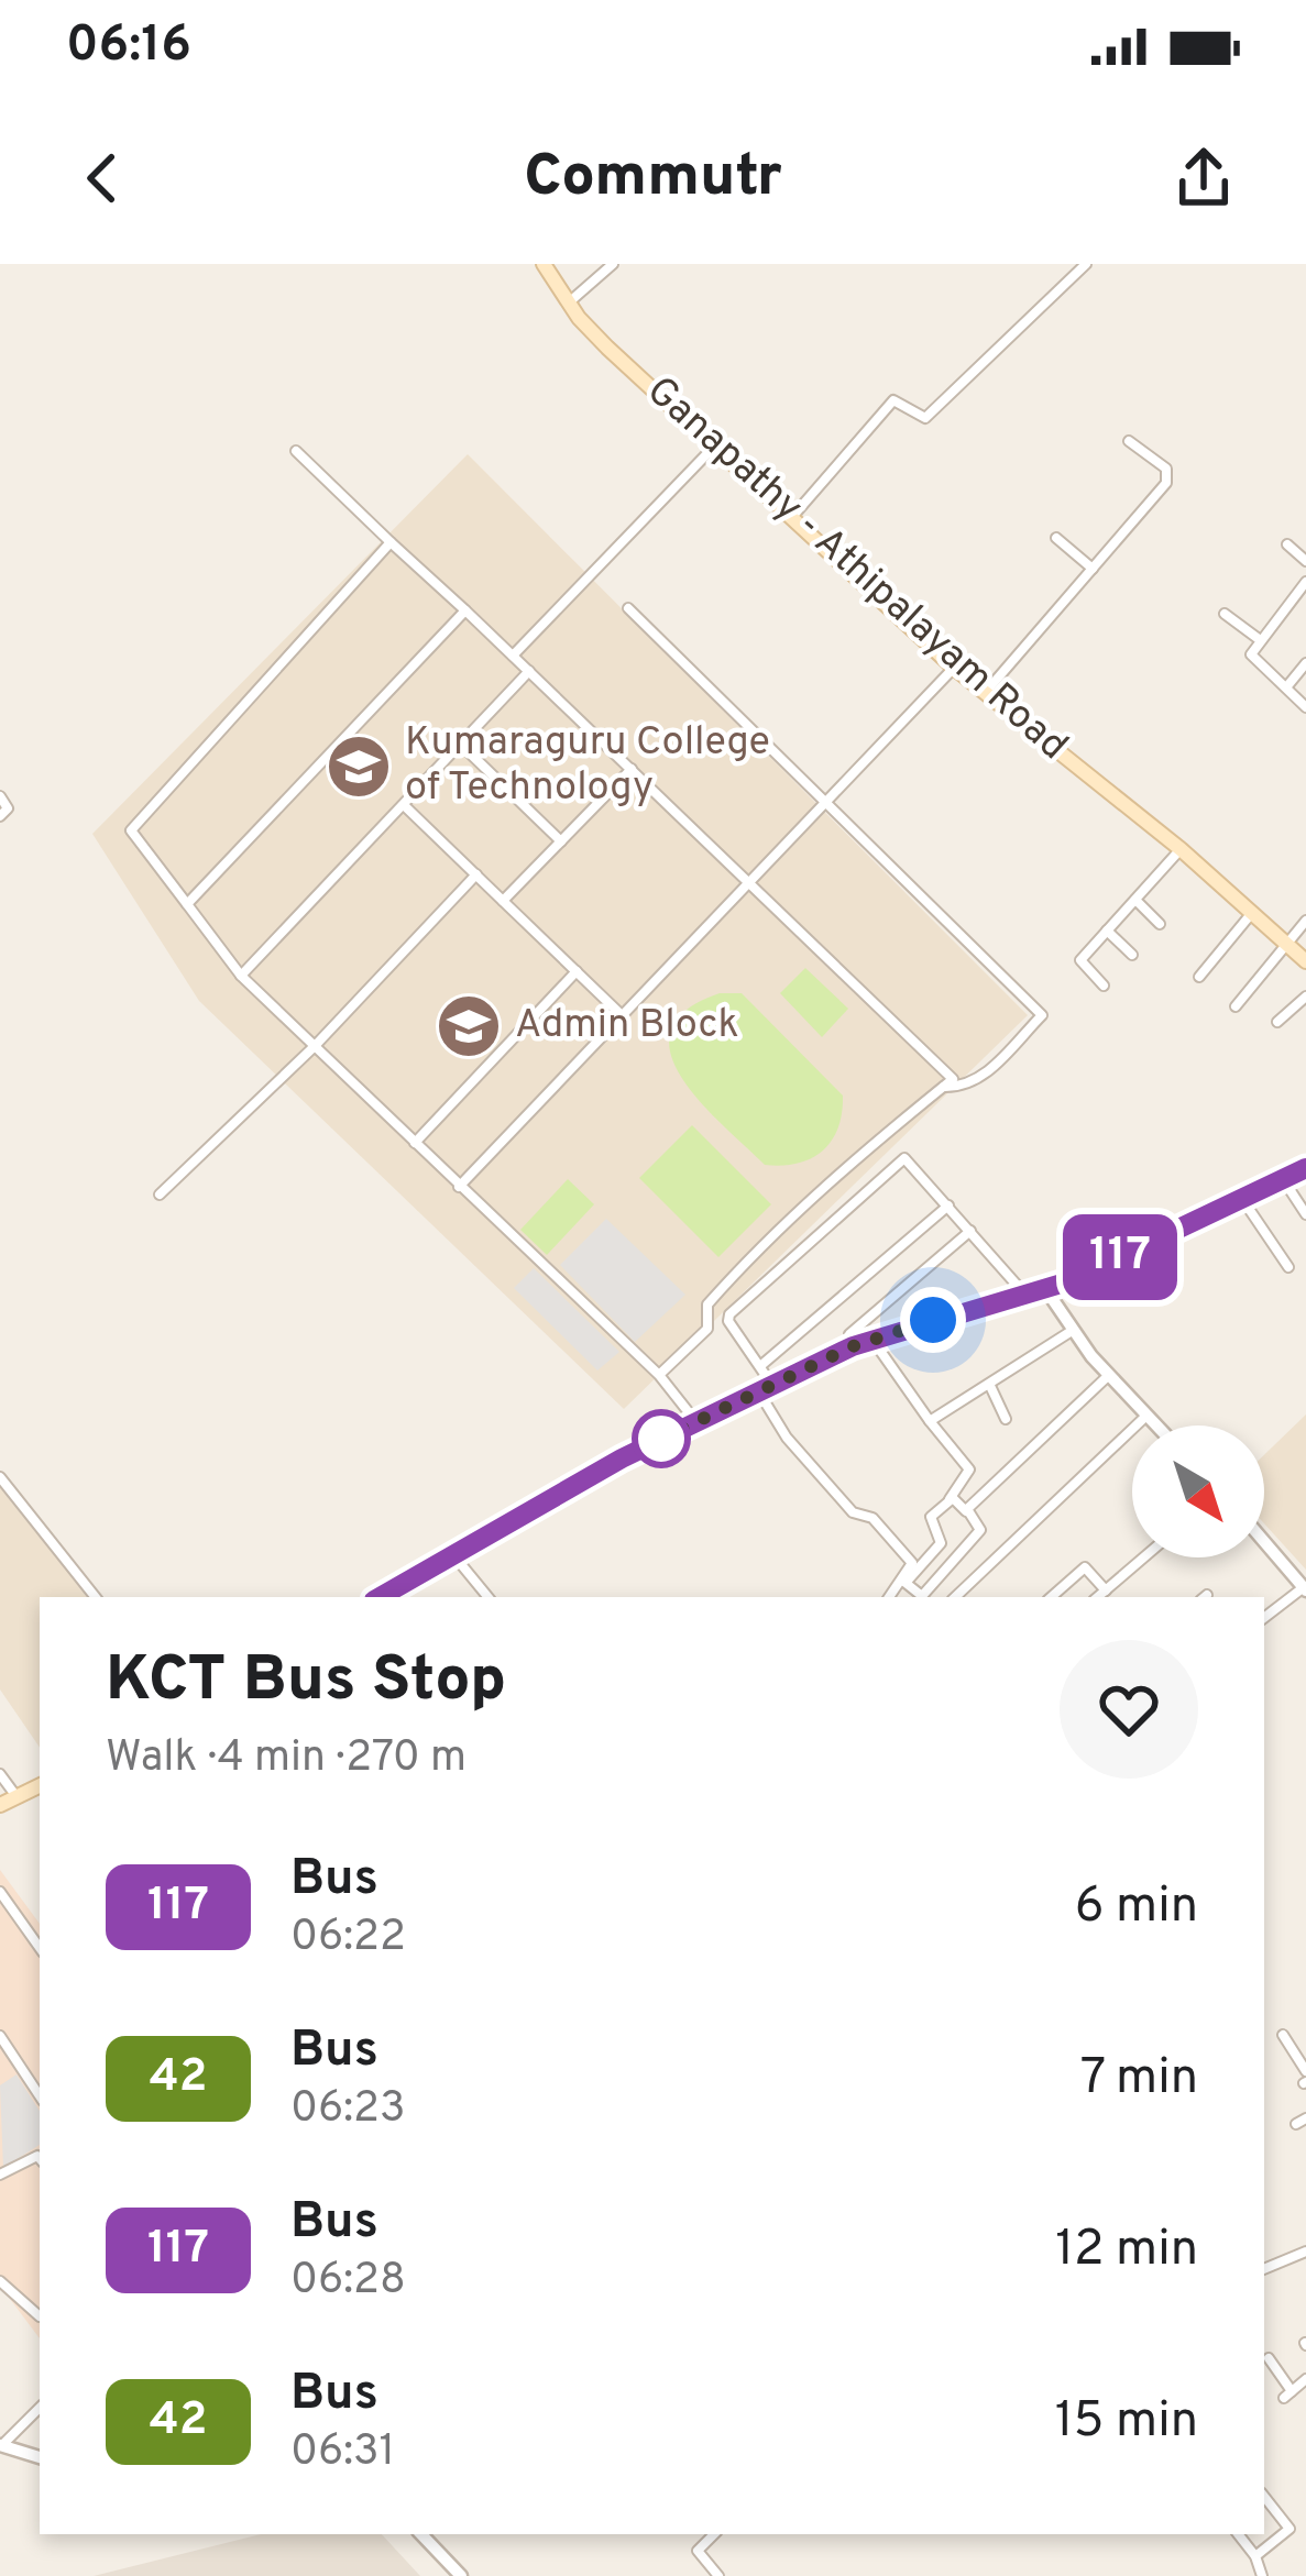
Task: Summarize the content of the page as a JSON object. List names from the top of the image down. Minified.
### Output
{"streets":{"main road":["Ganapathy - Athipalayam Road"]},"places":{"school or university":["Kumaraguru College of Technology","Admin Block"]},"lines":["bus line 117"],"north":"bottom right","page":{"status":"06:16","header":"Commutr","on_map":"117","heading":["KCT Bus Stop","Walk · 4 min · 270 m"],"list":[{"mark":"117","name":"Bus","note":"06:22","value":"6 min"},{"mark":"42","name":"Bus","note":"06:23","value":"7 min"},{"mark":"117","name":"Bus","note":"06:28","value":"12 min"},{"mark":"42","name":"Bus","note":"06:31","value":"15 min"}]}}
